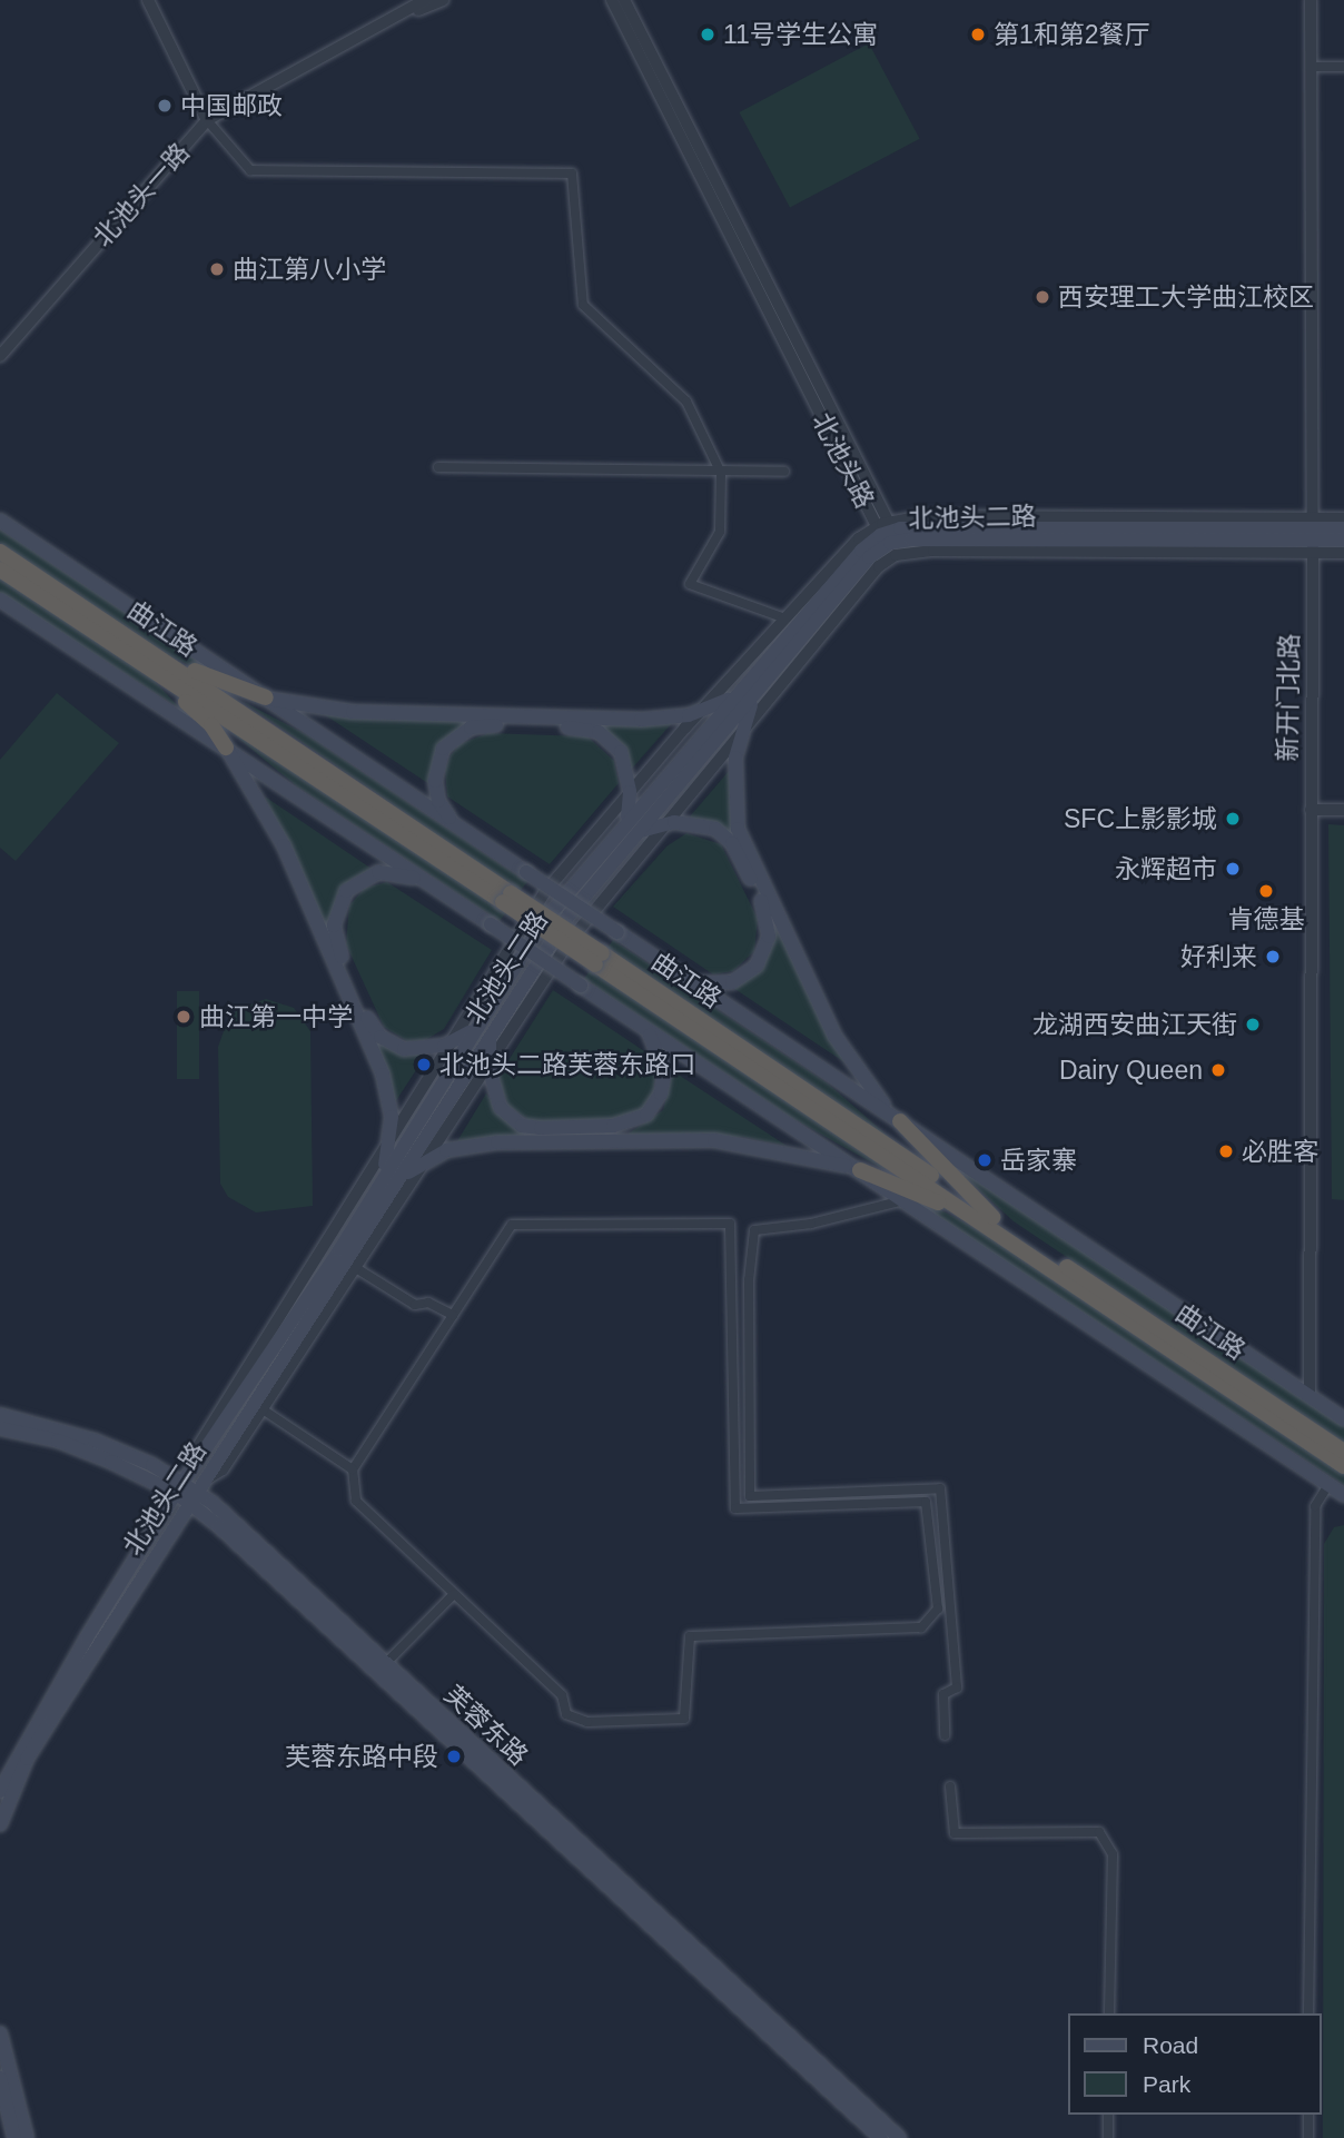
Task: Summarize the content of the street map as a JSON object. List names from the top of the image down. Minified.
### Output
{"streets":{"highway":["曲江路"],"main road":["北池头二路","芙蓉东路"],"street":["北池头一路","北池头路","新开门北路"]},"crossings":[["北池头路","北池头二路"],["北池头二路","新开门北路"],["北池头二路","芙蓉东路"],["曲江路","新开门北路"]],"places":["11号学生公寓","第1和第2餐厅","中国邮政","曲江第八小学","西安理工大学曲江校区","SFC上影影城","永辉超市","肯德基","好利来","曲江第一中学","龙湖西安曲江天街","北池头二路芙蓉东路口","Dairy Queen","必胜客","岳家寨","芙蓉东路中段"],"legend":["Road","Park"]}
